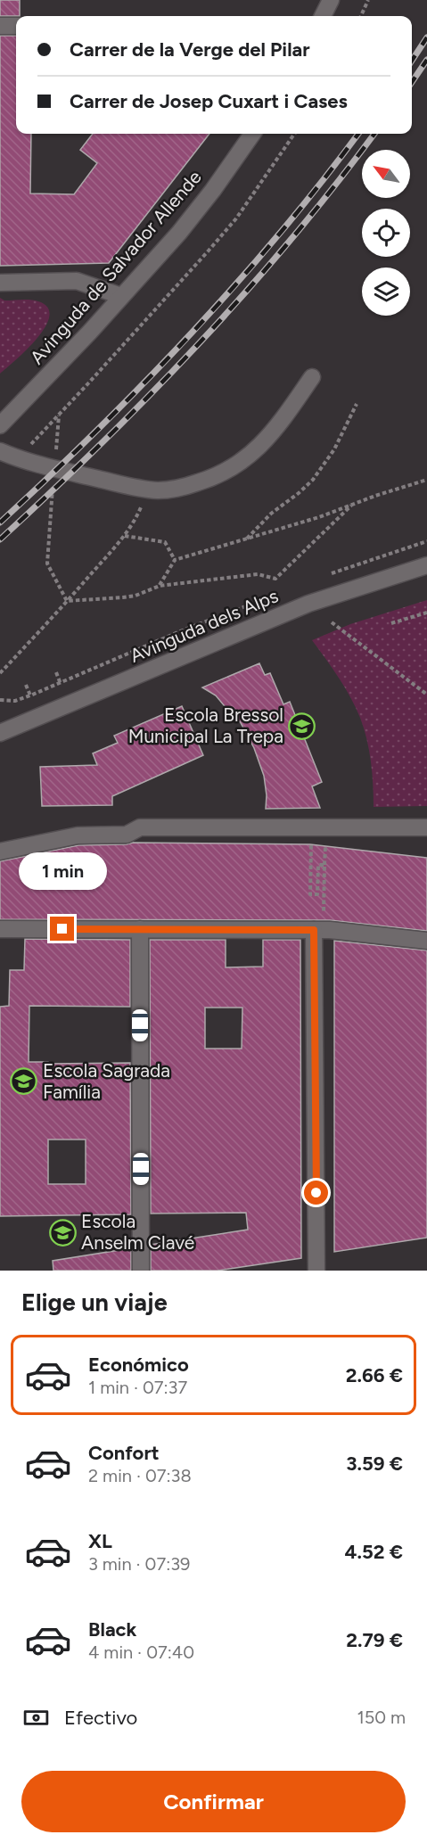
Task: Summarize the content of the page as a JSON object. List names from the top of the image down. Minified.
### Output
{"streets":{"street":["Avinguda de Salvador Allende","Avinguda dels Alps"]},"places":{"school or university":["Escola Bressol Municipal La Trepa","Escola Sagrada Família","Escola Anselm Clavé"]},"north":"top left","page":{"banner":["Carrer de la Verge del Pilar","Carrer de Josep Cuxart i Cases"],"bubble":"1 min","heading":"Elige un viaje","list":[{"name":"Económico","note":"1 min · 07:37","value":"2.66 €"},{"name":"Confort","note":"2 min · 07:38","value":"3.59 €"},{"name":"XL","note":"3 min · 07:39","value":"4.52 €"},{"name":"Black","note":"4 min · 07:40","value":"2.79 €"}],"pay":["Efectivo","150 m"],"buttons":"Confirmar"}}
